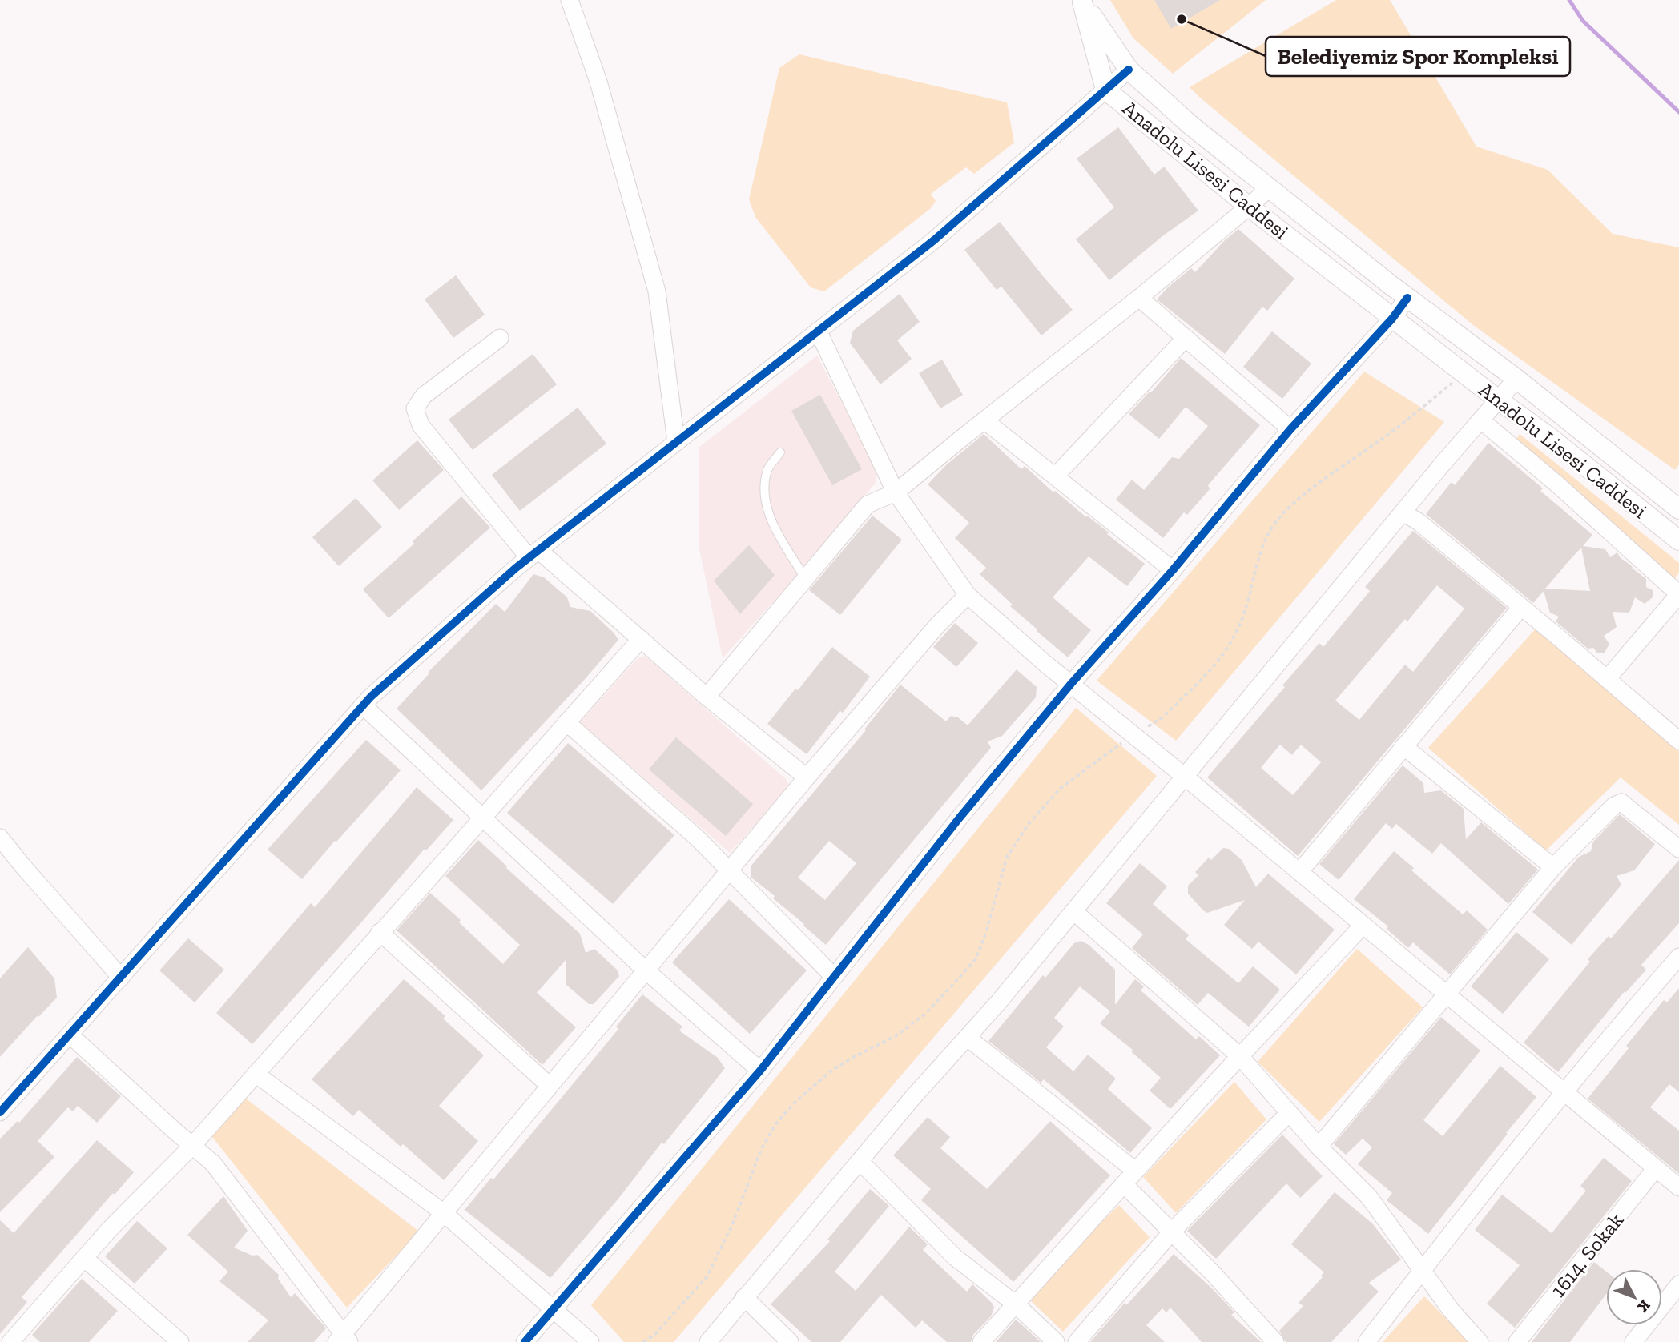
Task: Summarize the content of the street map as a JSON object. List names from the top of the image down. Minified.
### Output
{"streets":{"street":["Anadolu Lisesi Caddesi","1614. Sokak"]},"places":["Belediyemiz Spor Kompleksi"],"north":"bottom right"}
